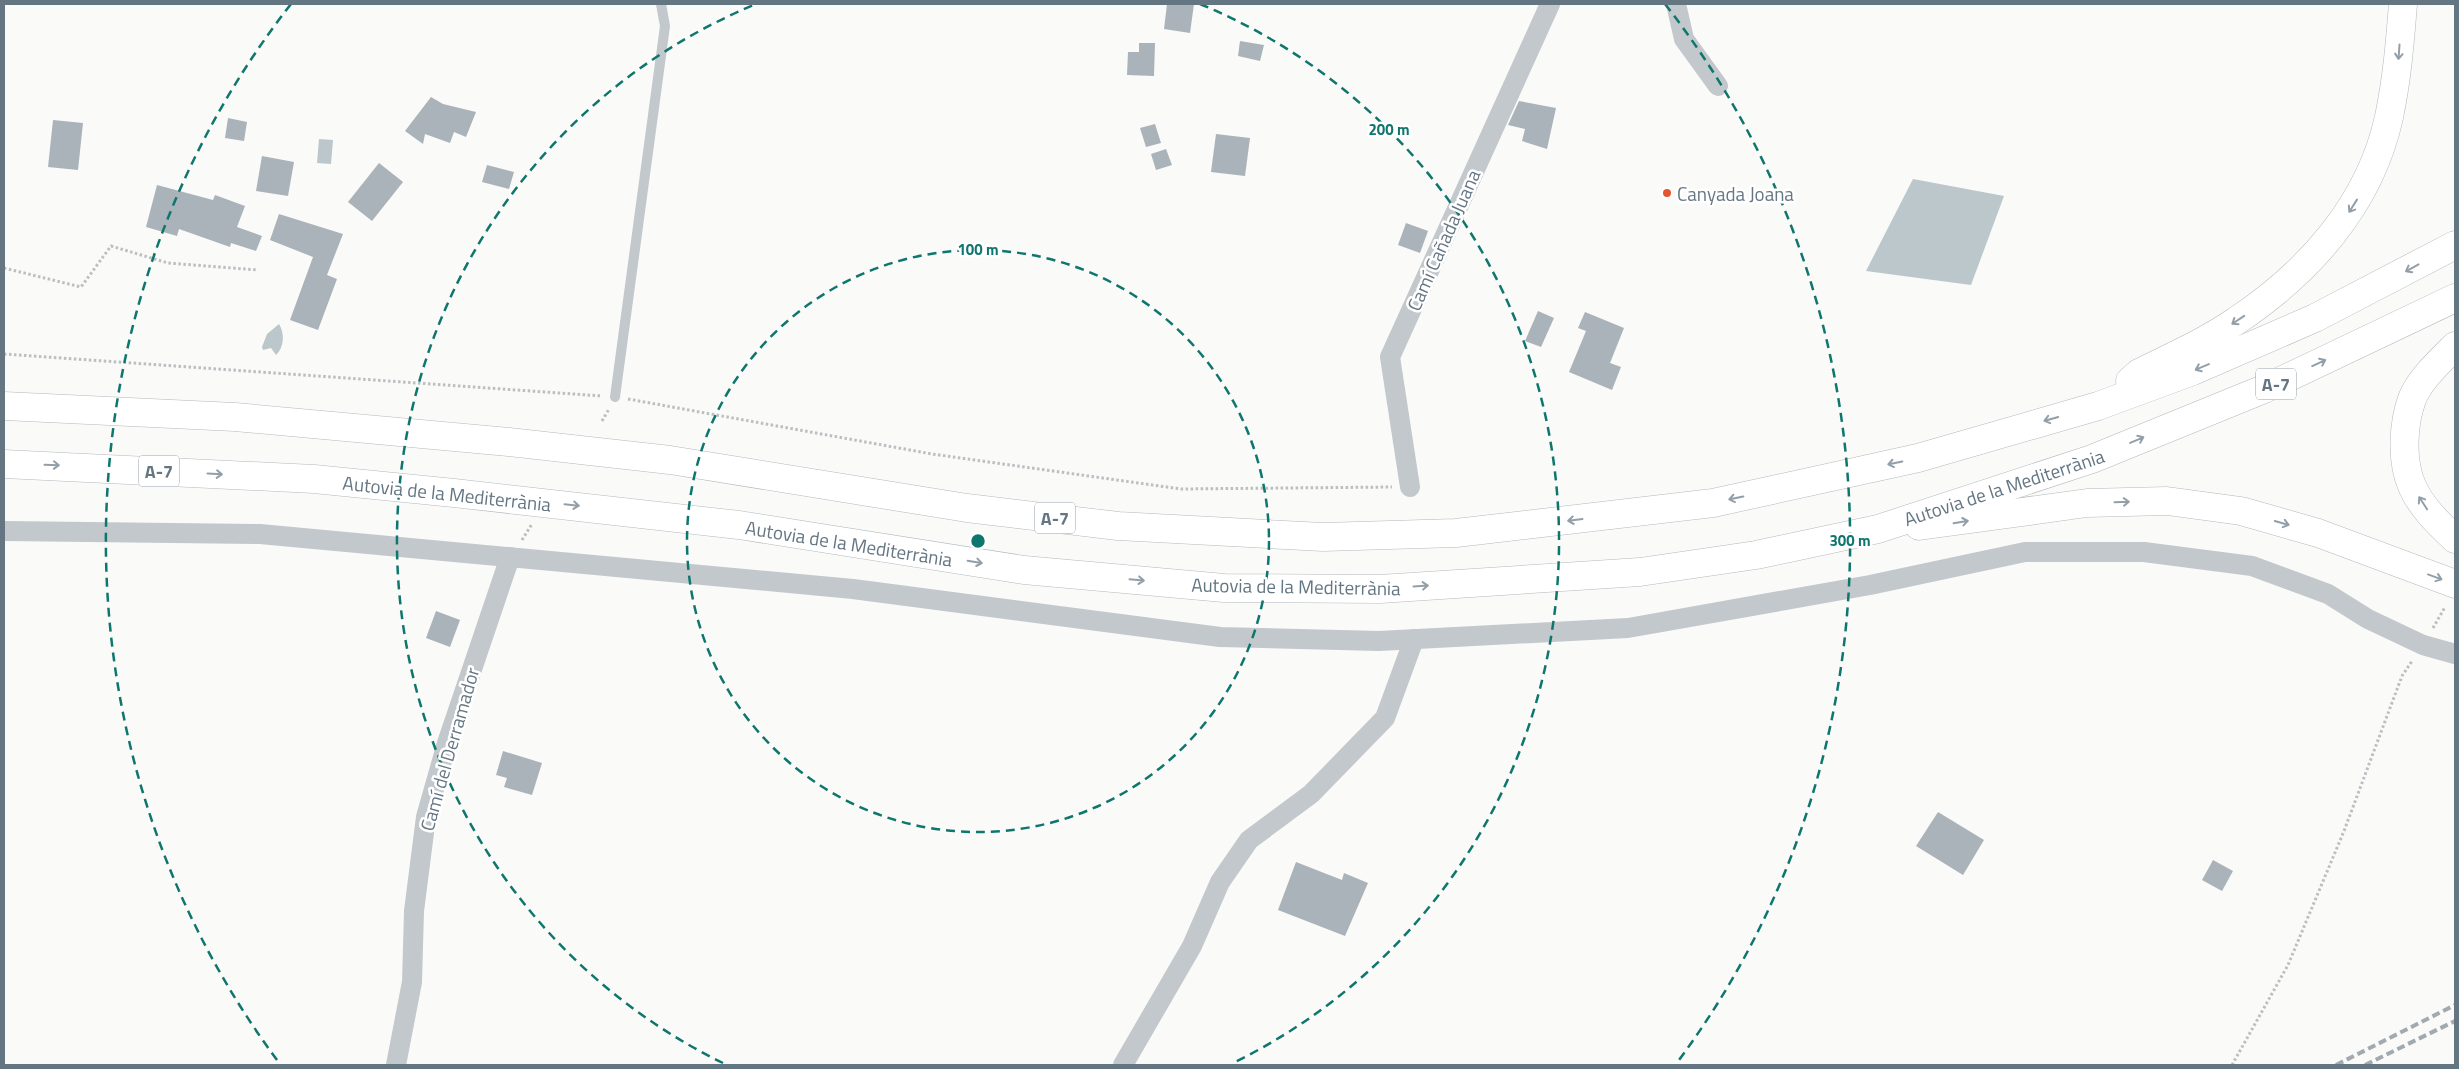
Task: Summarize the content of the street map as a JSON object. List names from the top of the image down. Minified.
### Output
{"streets":{"highway":["A-7","Autovia de la Mediterrània"],"street":["Camí Cañada Juana","Camí del Derramador"]},"places":["Canyada Joana"],"rings":["200 m","100 m","300 m"]}
